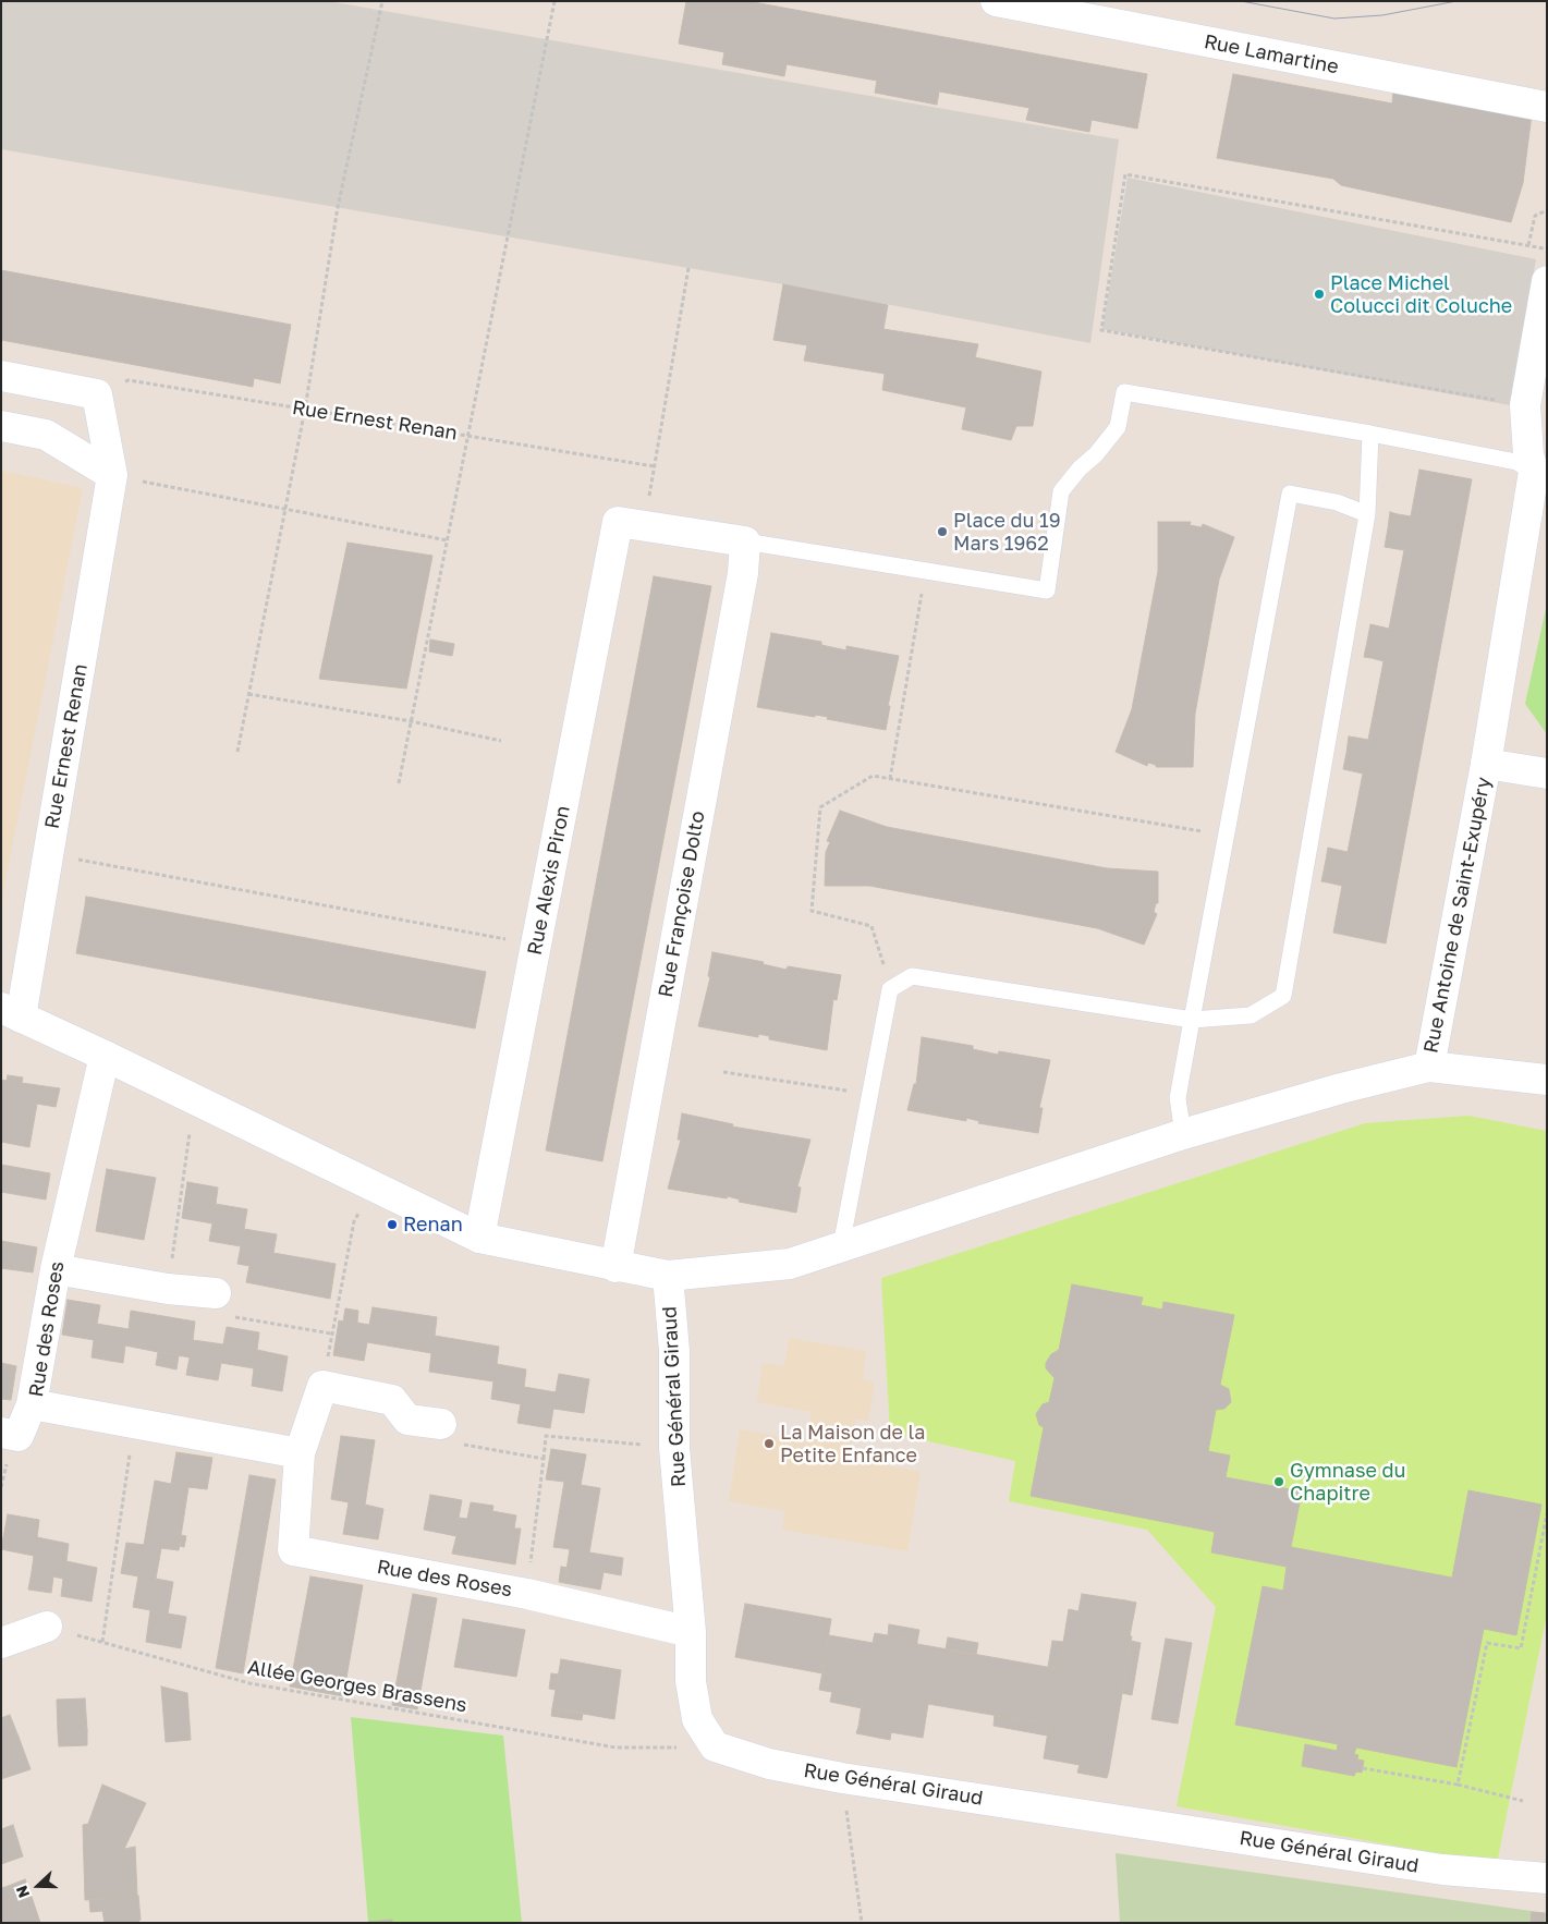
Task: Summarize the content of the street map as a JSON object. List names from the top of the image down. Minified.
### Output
{"streets":{"street":["Rue Lamartine","Rue Ernest Renan","Rue Alexis Piron","Rue Françoise Dolto","Rue Antoine de Saint-Exupéry","Rue des Roses","Rue Général Giraud"],"path":["Allée Georges Brassens"]},"crossings":[["Rue des Roses","Rue Général Giraud"],["Rue Général Giraud","Allée Georges Brassens"]],"places":["Place Michel Colucci dit Coluche","Place du 19 Mars 1962","Renan","La Maison de la Petite Enfance","Gymnase du Chapitre"],"north":"left"}
